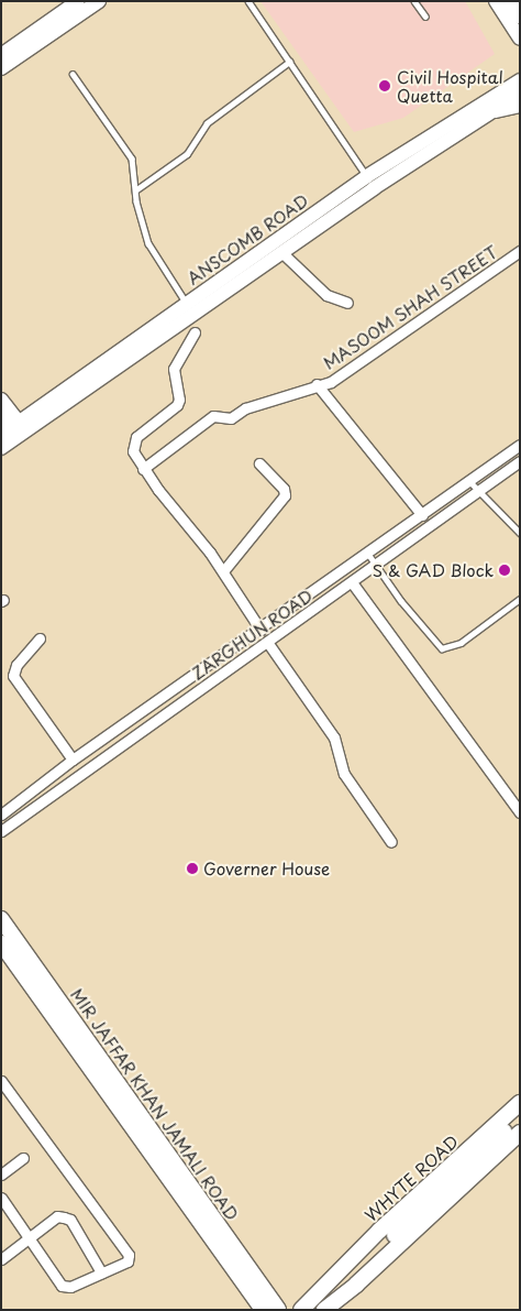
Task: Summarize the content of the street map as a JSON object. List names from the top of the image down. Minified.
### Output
{"streets":{"main road":["MIR JAFFAR KHAN JAMALI ROAD","WHYTE ROAD"],"street":["ANSCOMB ROAD","MASOOM SHAH STREET","ZARGHUN ROAD"]},"places":["Civil Hospital Quetta","S & GAD Block","Governer House"]}
